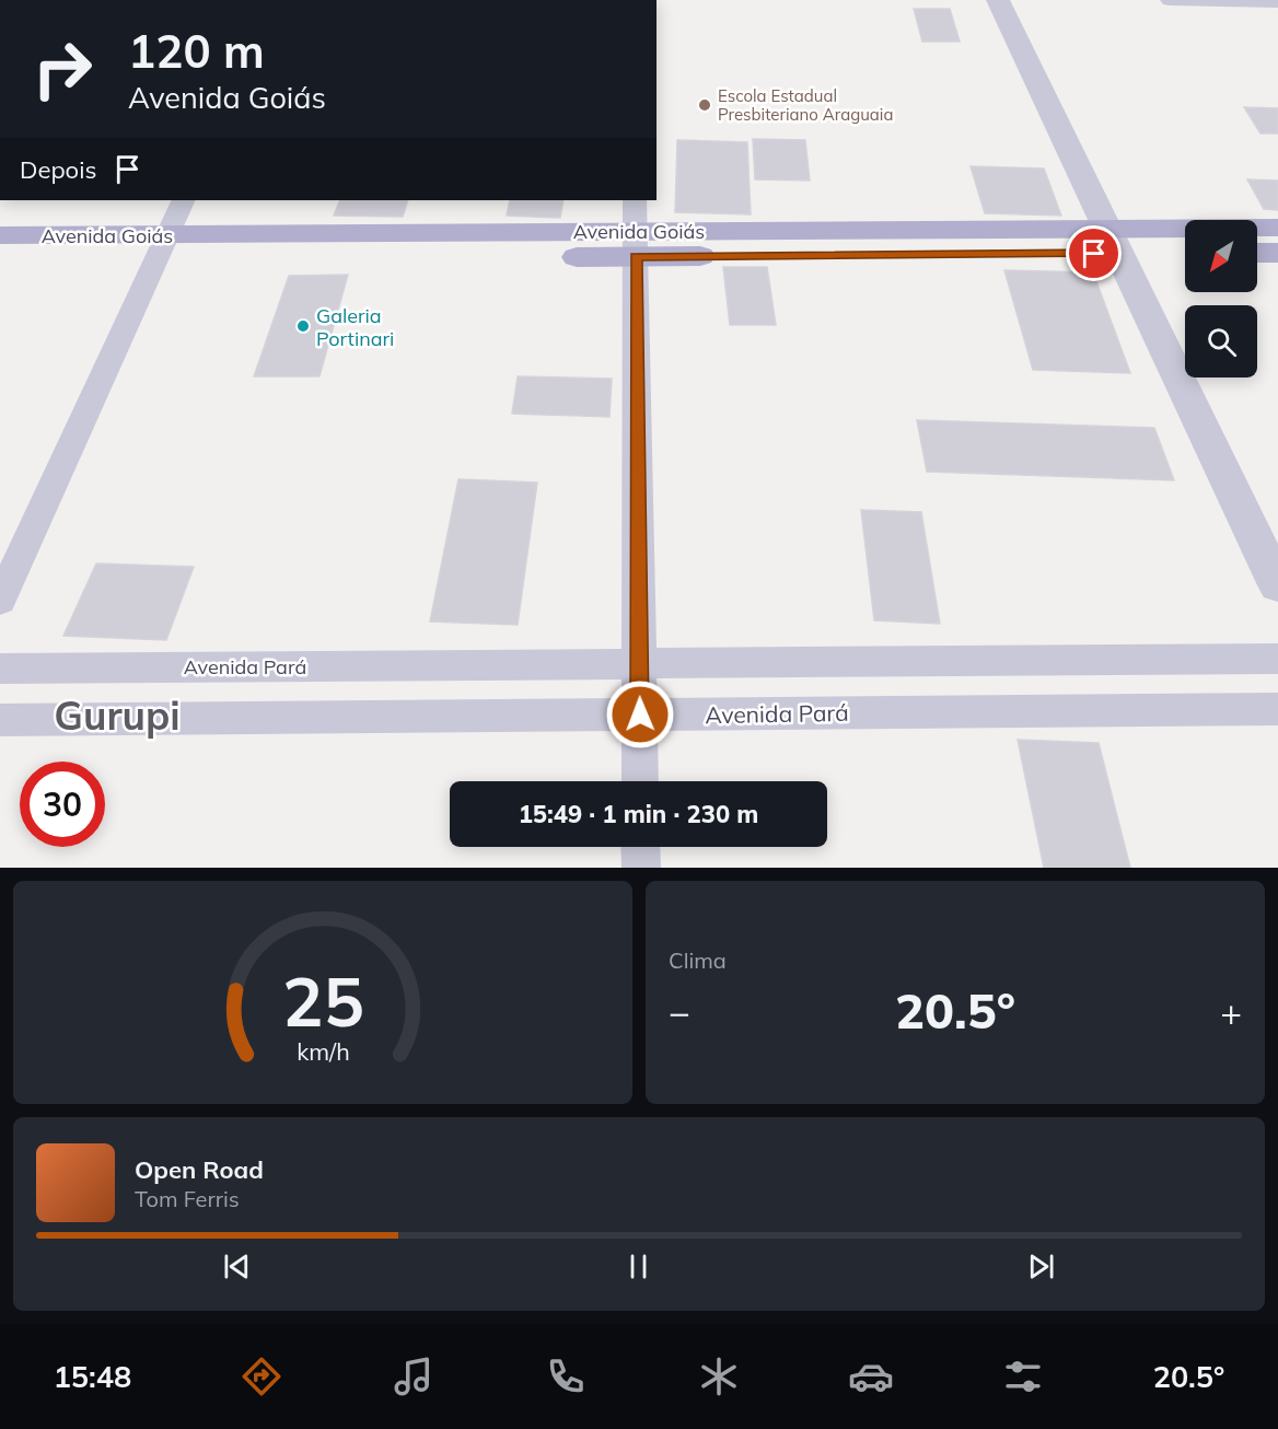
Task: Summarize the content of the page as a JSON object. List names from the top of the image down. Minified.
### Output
{"streets":{"main road":["Avenida Goiás"],"street":["Avenida Pará"]},"districts":["Gurupi"],"places":["Escola Estadual Presbiteriano Araguaia","Galeria Portinari"],"north":"bottom left","page":{"turn":["120 m","Avenida Goiás"],"then":"Depois","limit":"30","trip":"15:49 · 1 min · 230 m","tile":"Clima","heat":["−","20.5°","+"],"song":["Open Road","Tom Ferris"],"tabs":["15:48","20.5°"],"gauge":["25","km/h"]}}
